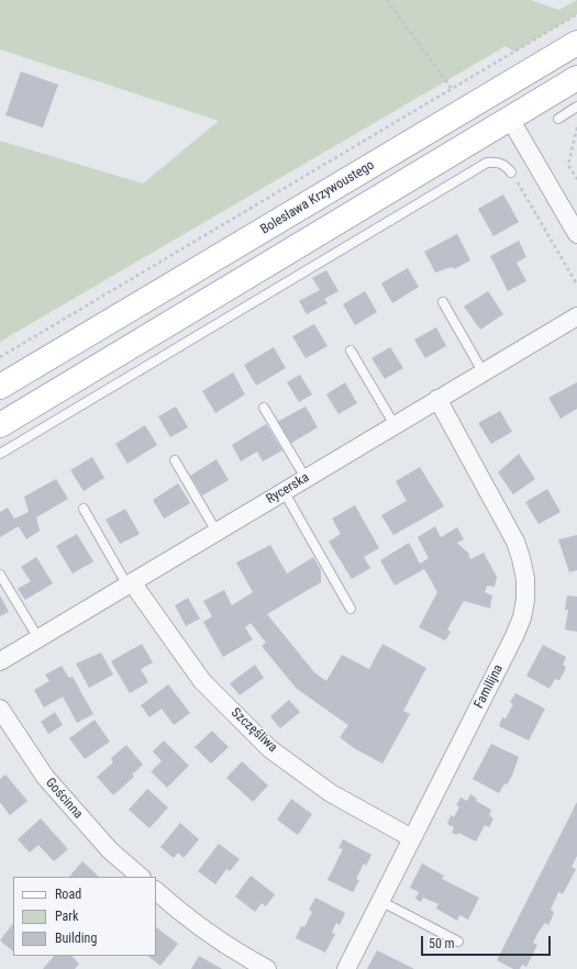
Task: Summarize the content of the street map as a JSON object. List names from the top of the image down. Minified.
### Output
{"streets":{"main road":["Bolesława Krzywoustego"],"street":["Rycerska","Familijna","Szczęśliwa","Gościnna"]},"crossings":[["Rycerska","Familijna"],["Rycerska","Szczęśliwa"],["Familijna","Szczęśliwa"]],"legend":["Road","Park","Building"],"scale_bar":"50 m"}
